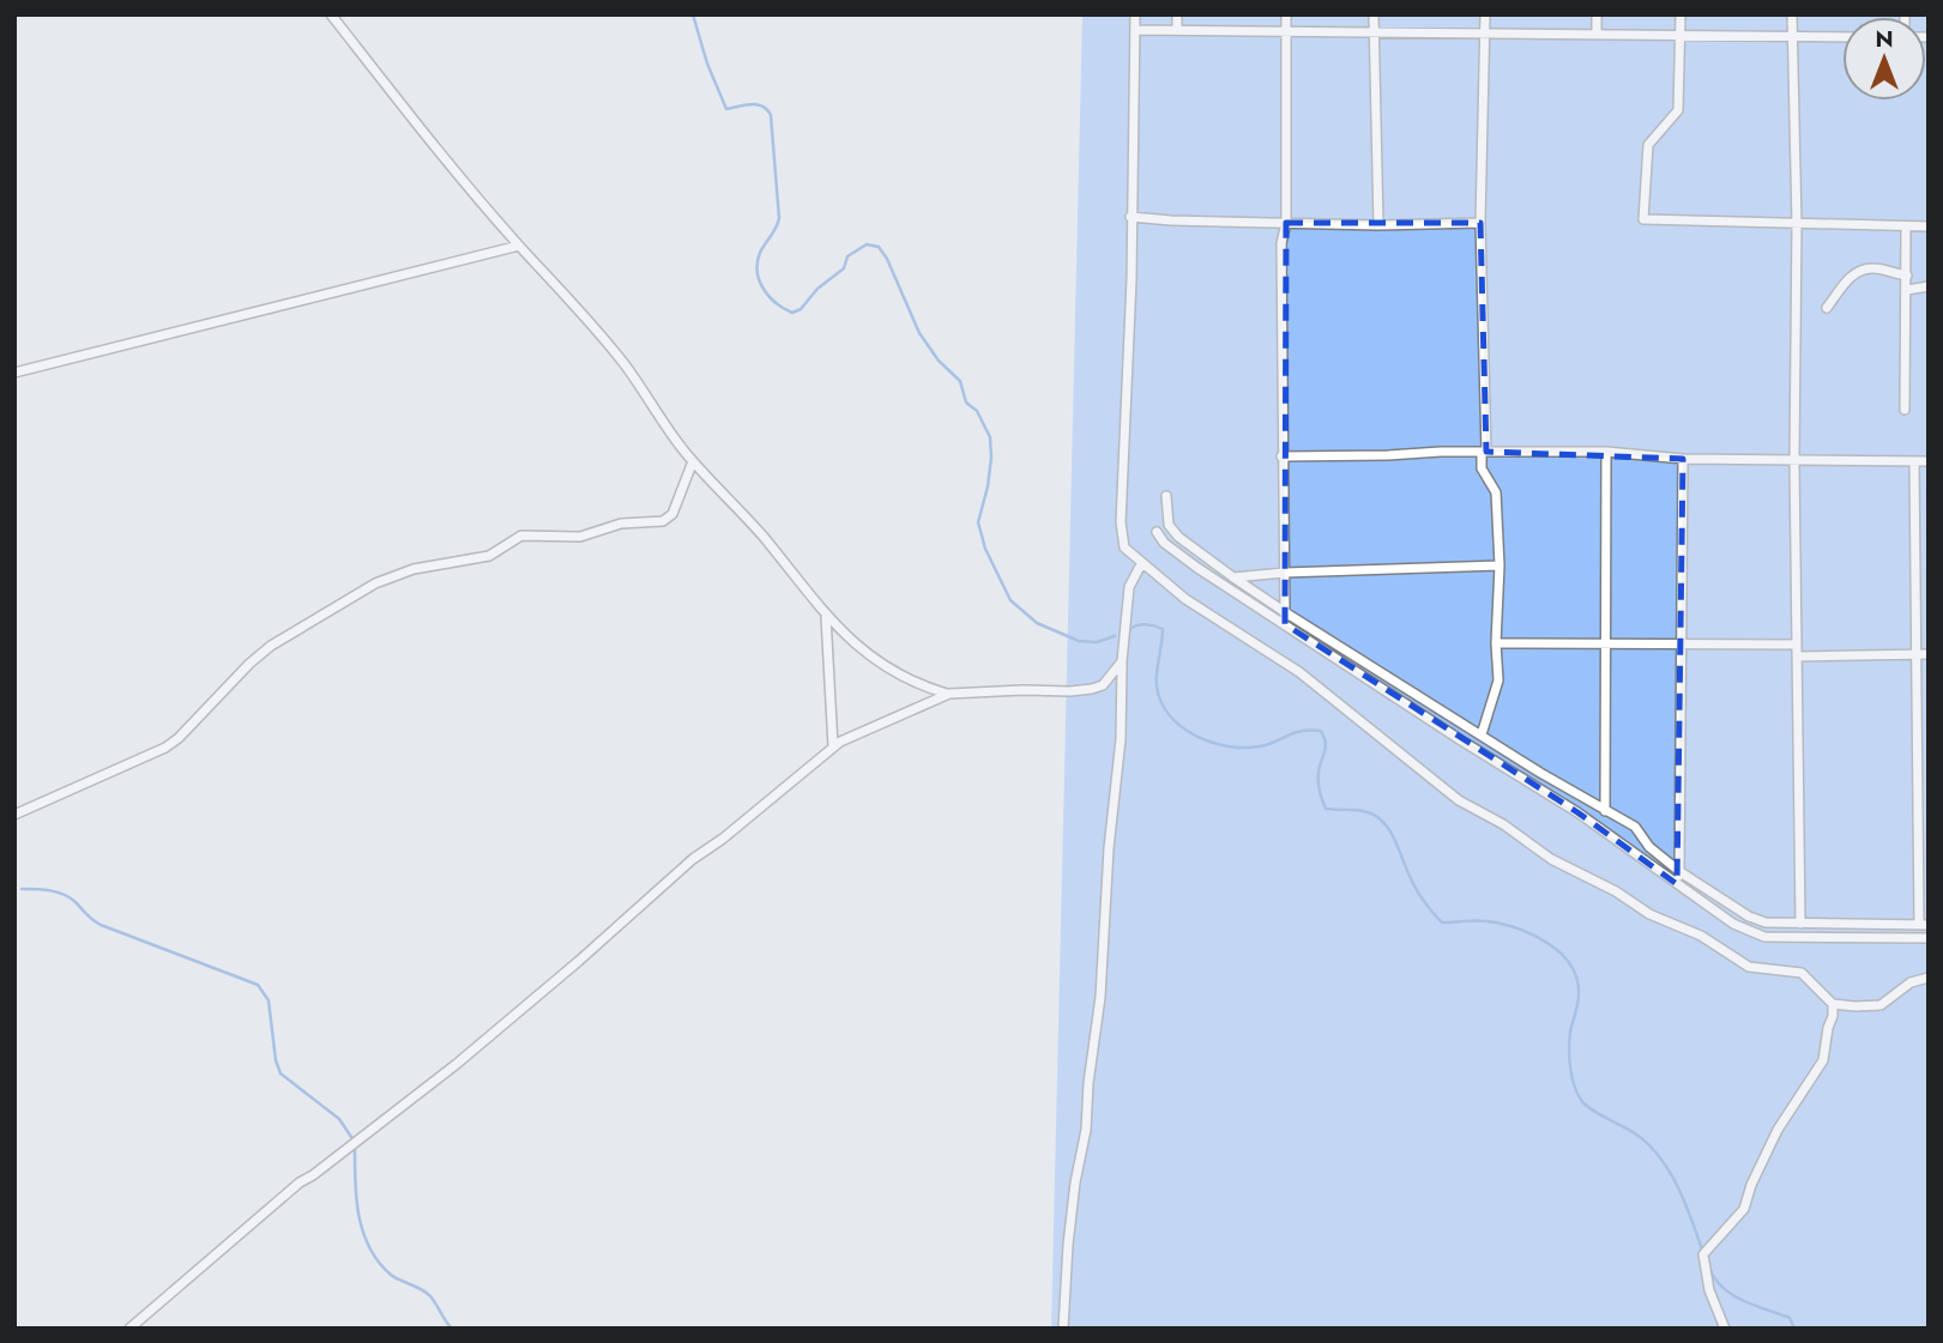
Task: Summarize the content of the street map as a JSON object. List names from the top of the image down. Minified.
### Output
{"north":"top"}
